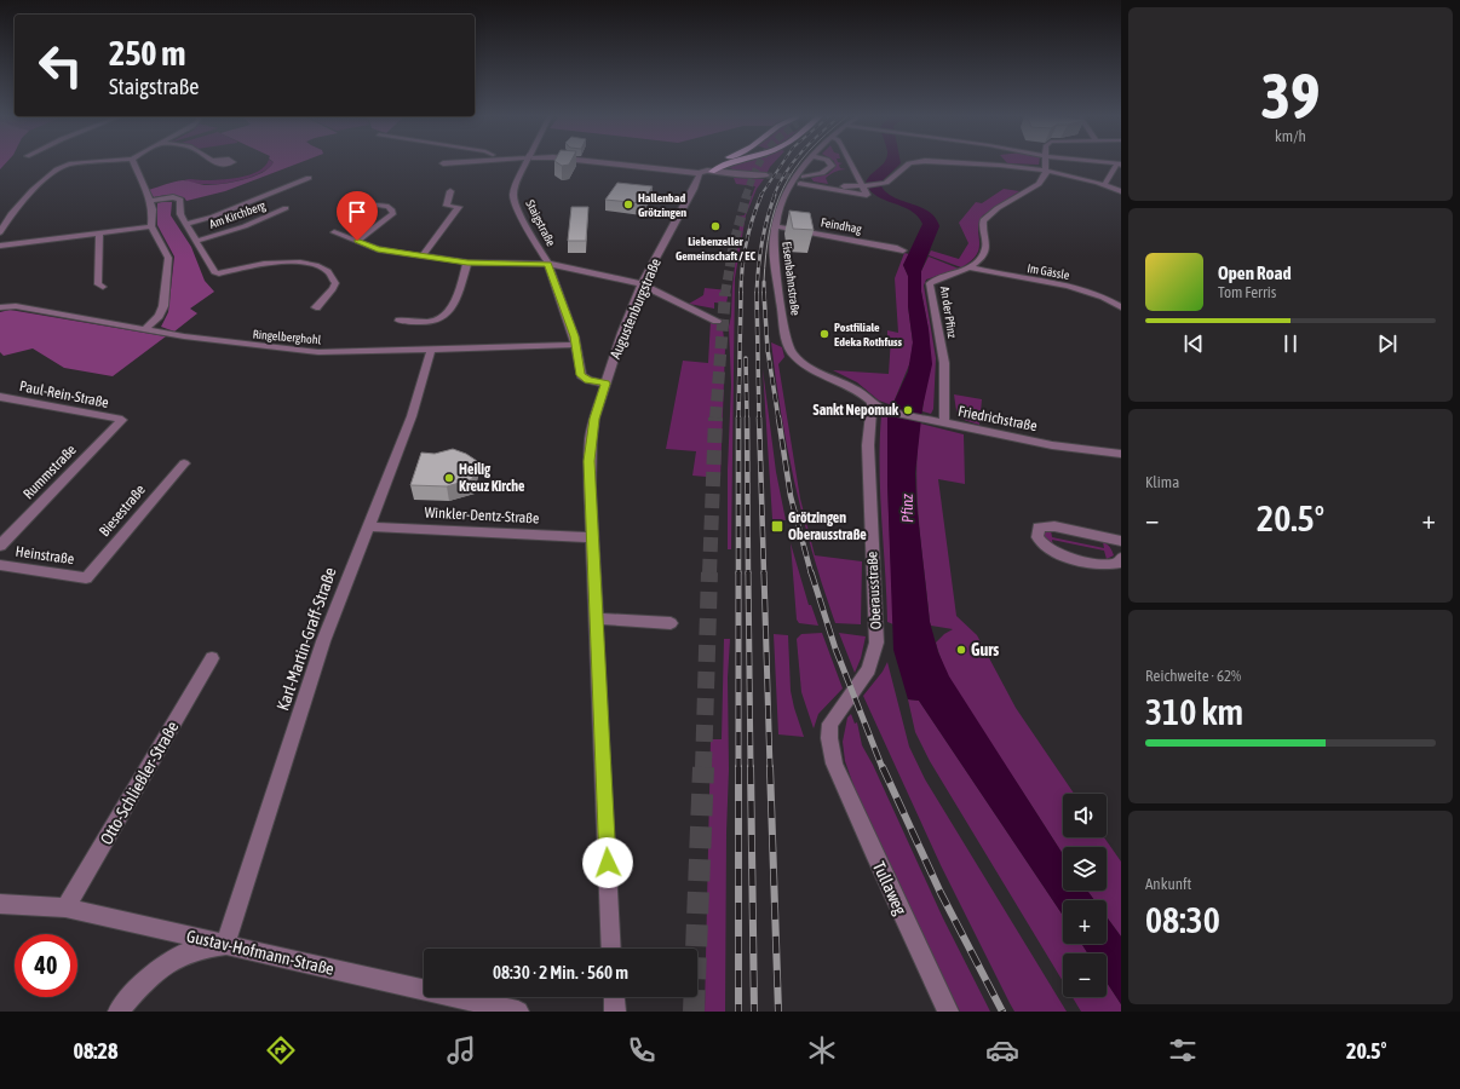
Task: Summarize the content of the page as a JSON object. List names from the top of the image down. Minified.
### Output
{"streets":{"street":["Am Kirchberg","Staigstraße","Feindhag","Im Gässle","Eisenbahnstraße","Augustenburgstraße","An der Pfinz","Ringelberghohl","Paul-Rein-Straße","Friedrichstraße","Rummstraße","Biesestraße","Winkler-Dentz-Straße","Heinstraße","Oberausstraße","Karl-Martin-Graff-Straße","Otto-Schließler-Straße","Tullaweg","Gustav-Hofmann-Straße"]},"crossings":[["Staigstraße","Augustenburgstraße"],["Staigstraße","Ringelberghohl"],["Feindhag","Eisenbahnstraße"],["Im Gässle","An der Pfinz"],["Eisenbahnstraße","Friedrichstraße"],["Eisenbahnstraße","Oberausstraße"],["Augustenburgstraße","Winkler-Dentz-Straße"],["An der Pfinz","Friedrichstraße"],["Ringelberghohl","Karl-Martin-Graff-Straße"],["Paul-Rein-Straße","Rummstraße"],["Friedrichstraße","Oberausstraße"],["Biesestraße","Heinstraße"],["Winkler-Dentz-Straße","Karl-Martin-Graff-Straße"],["Oberausstraße","Tullaweg"],["Karl-Martin-Graff-Straße","Gustav-Hofmann-Straße"],["Otto-Schließler-Straße","Gustav-Hofmann-Straße"]],"water":["Pfinz"],"places":{"other":["Hallenbad Grötzingen","Liebenzeller Gemeinschaft / EC","Postfiliale Edeka Rothfuss","Sankt Nepomuk","Heilig Kreuz Kirche","Gurs"],"transit":["Grötzingen Oberausstraße"]},"page":{"tile":[["39","km/h"],"Klima",["Reichweite · 62%","310 km"],["Ankunft","08:30"]],"turn":["250 m","Staigstraße"],"song":["Open Road","Tom Ferris"],"heat":["−","20.5°","+"],"map_buttons":["+","−"],"limit":"40","trip":"08:30 · 2 Min. · 560 m","tabs":["08:28","20.5°"]}}
